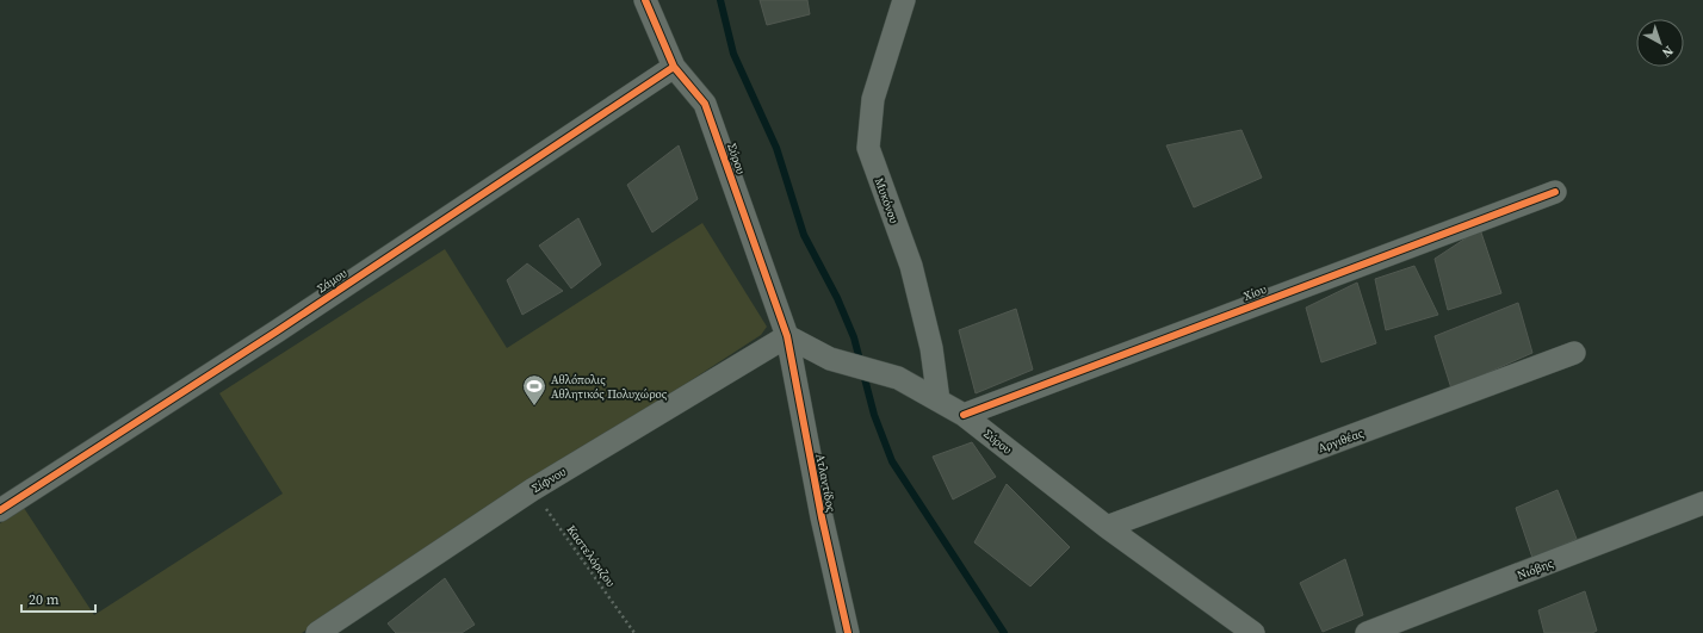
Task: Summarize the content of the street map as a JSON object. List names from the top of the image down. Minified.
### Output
{"streets":{"street":["Σύρου","Μυκόνου","Σάμου","Χίου","Αργιθέας","Σίφνου","Ατλαντίδος","Νιόβης"],"path":["Καστελόριζου"]},"crossings":[["Σύρου","Μυκόνου"],["Σύρου","Σάμου"],["Σύρου","Χίου"],["Σύρου","Αργιθέας"],["Σύρου","Σίφνου"],["Σύρου","Ατλαντίδος"],["Σίφνου","Ατλαντίδος"],["Σίφνου","Καστελόριζου"]],"places":{"sports":["Αθλόπολις Αθλητικός Πολυχώρος"]},"scale_bar":"20 m","north":"bottom right"}
